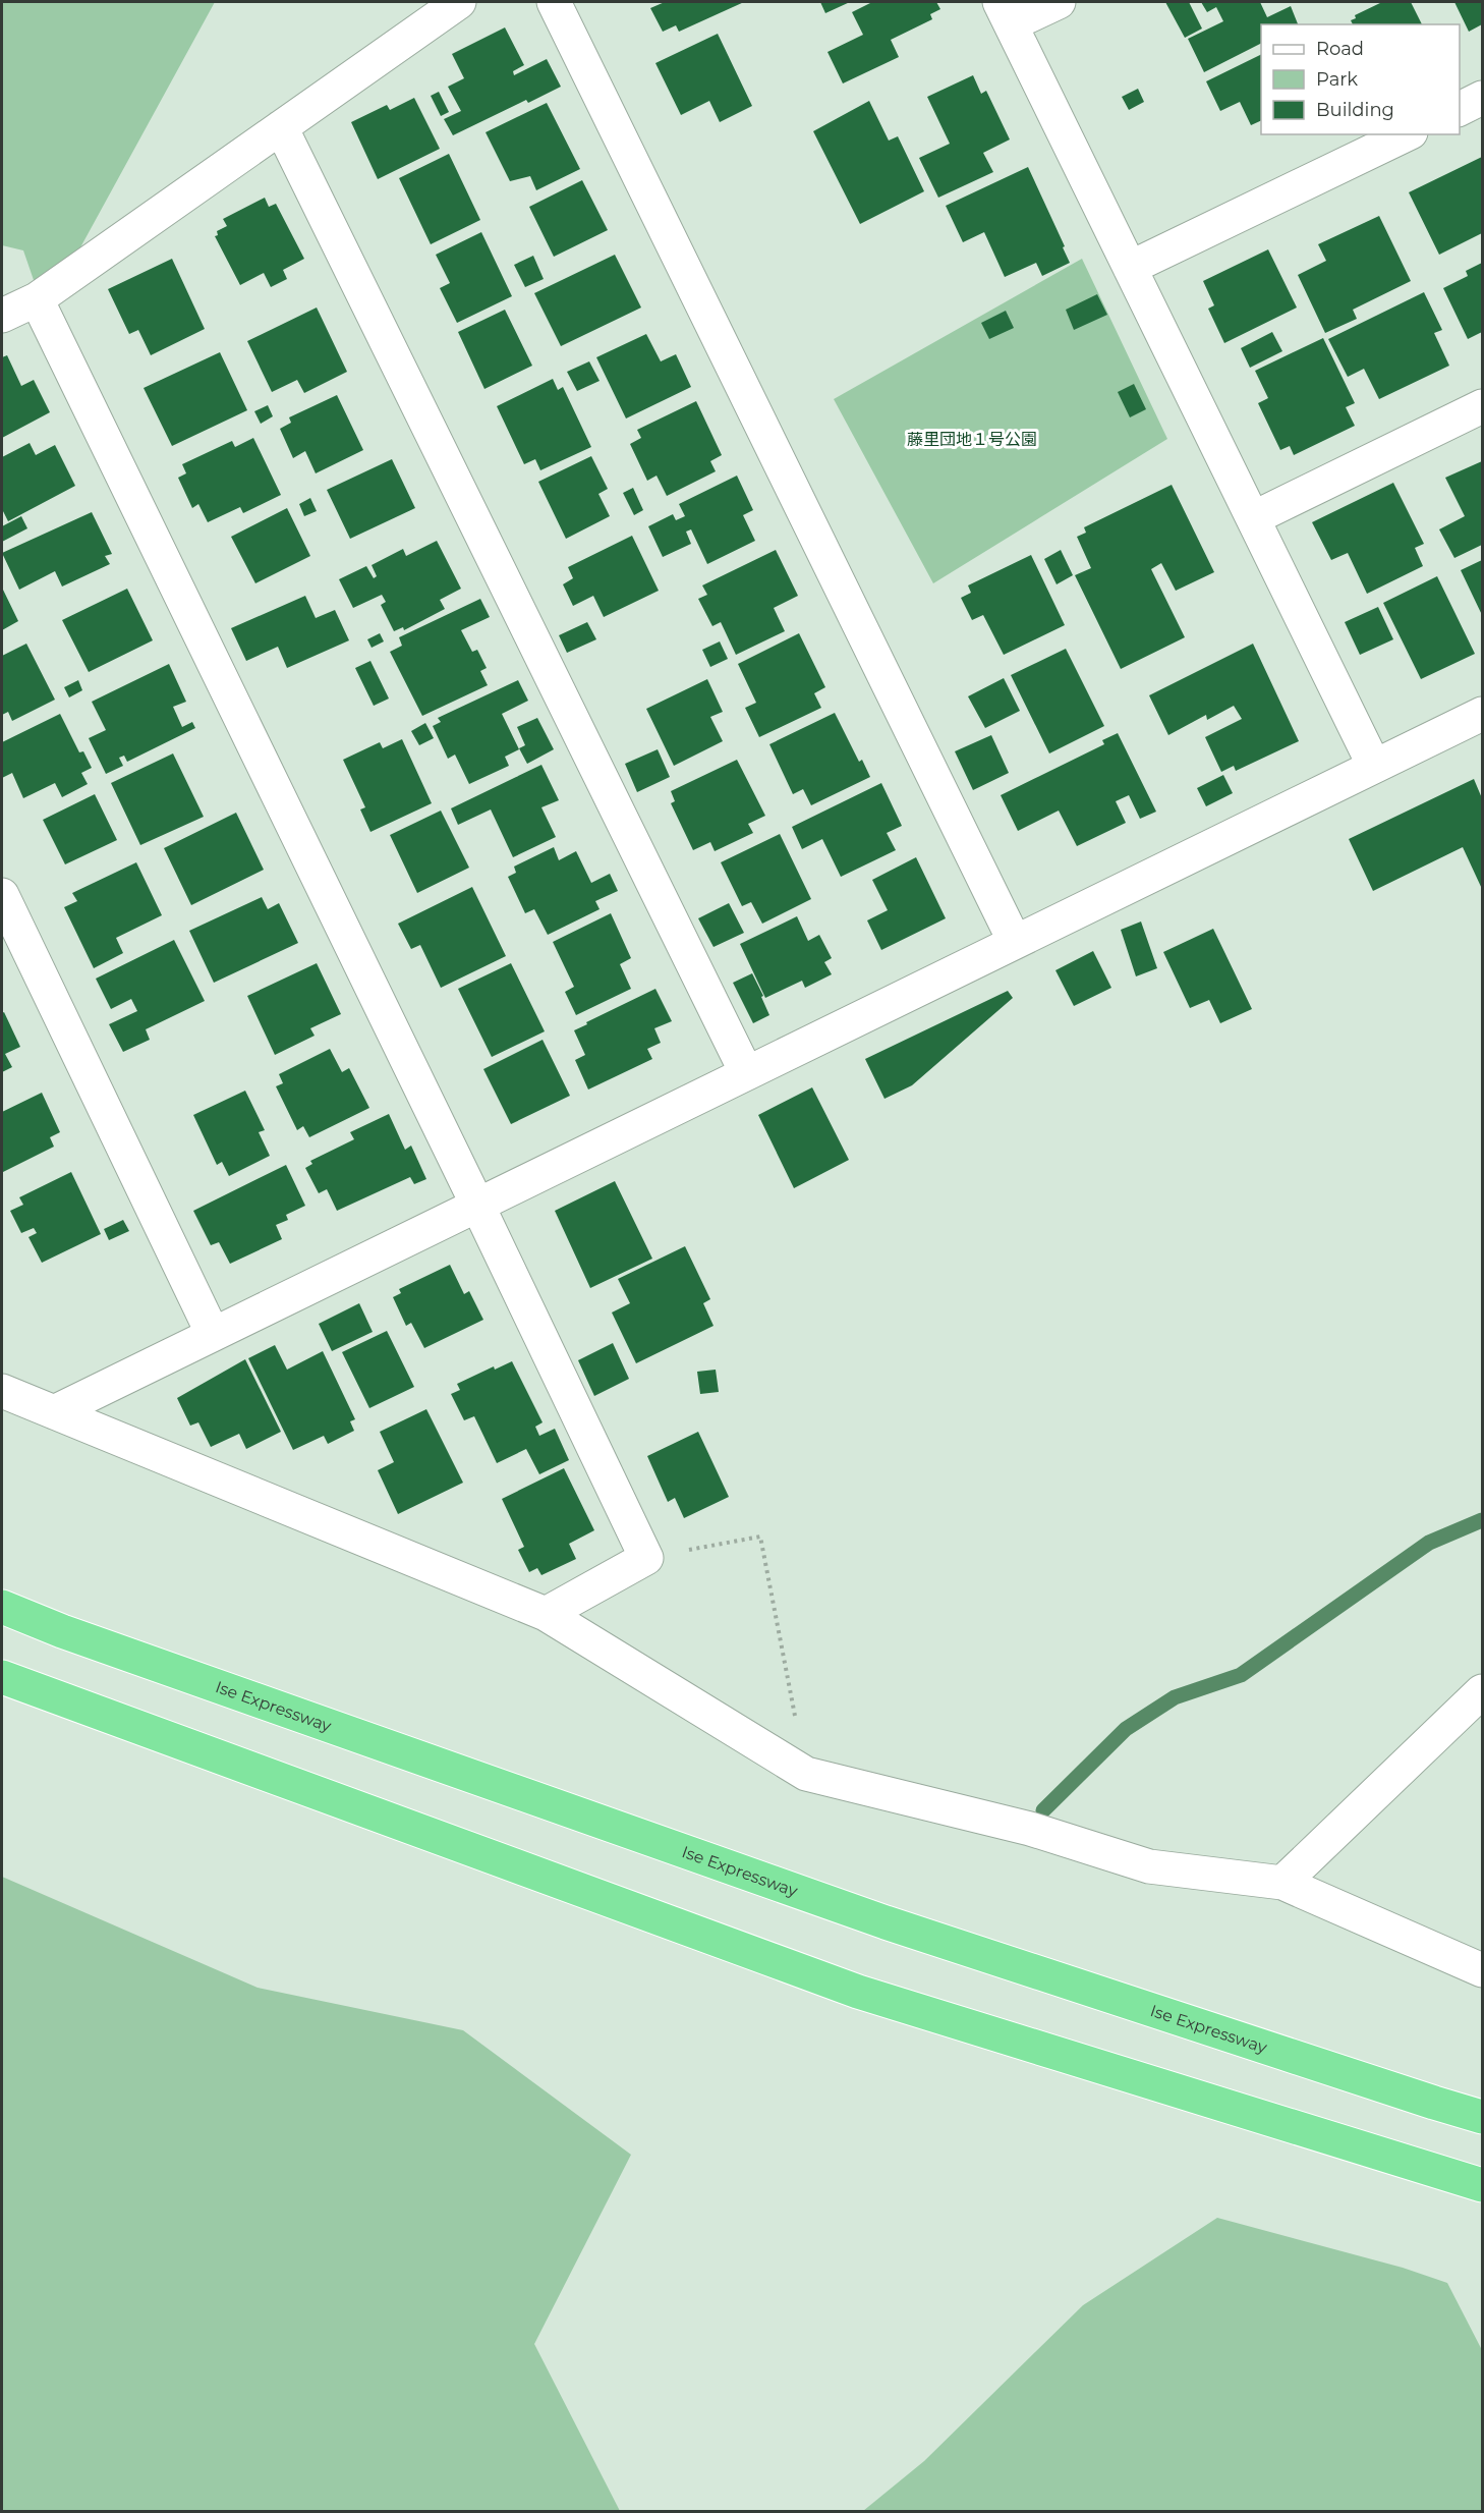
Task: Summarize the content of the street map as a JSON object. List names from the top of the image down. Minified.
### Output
{"streets":{"highway":["Ise Expressway"]},"parks":["藤里団地１号公園"],"legend":["Road","Park","Building"]}
